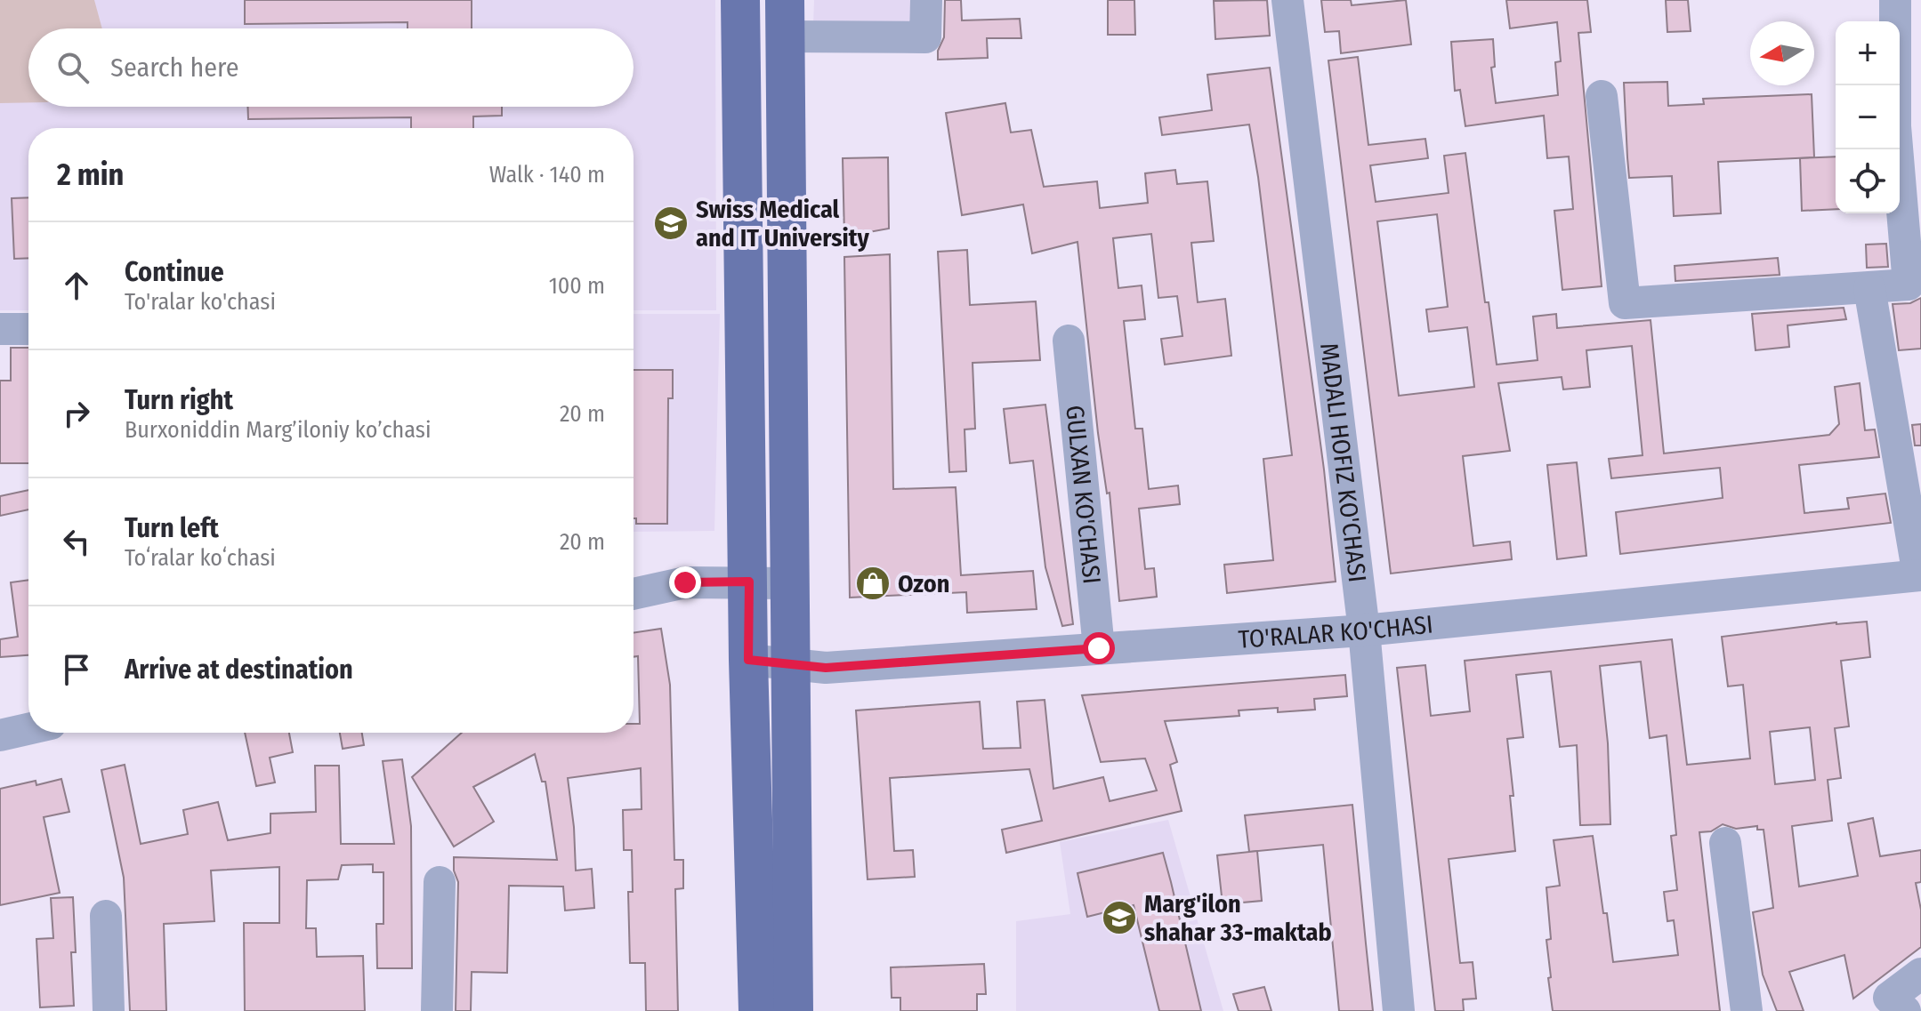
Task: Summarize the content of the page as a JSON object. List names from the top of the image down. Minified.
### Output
{"streets":{"street":["MADALI HOFIZ KO'CHASI","GULXAN KO'CHASI","TO'RALAR KO'CHASI"]},"crossings":[["MADALI HOFIZ KO'CHASI","TO'RALAR KO'CHASI"],["GULXAN KO'CHASI","TO'RALAR KO'CHASI"]],"places":{"school or university":["Swiss Medical and IT University","Marg'ilon shahar 33-maktab"],"shop":["Ozon"]},"north":"left","page":{"map_buttons":["+","−"],"search":"Search here","heading":["2 min","Walk · 140 m"],"list":[["Continue","To'ralar ko'chasi","100 m"],["Turn right","Burxoniddin Marg’iloniy ko’chasi","20 m"],["Turn left","Toʻralar koʻchasi","20 m"],"Arrive at destination"]}}
